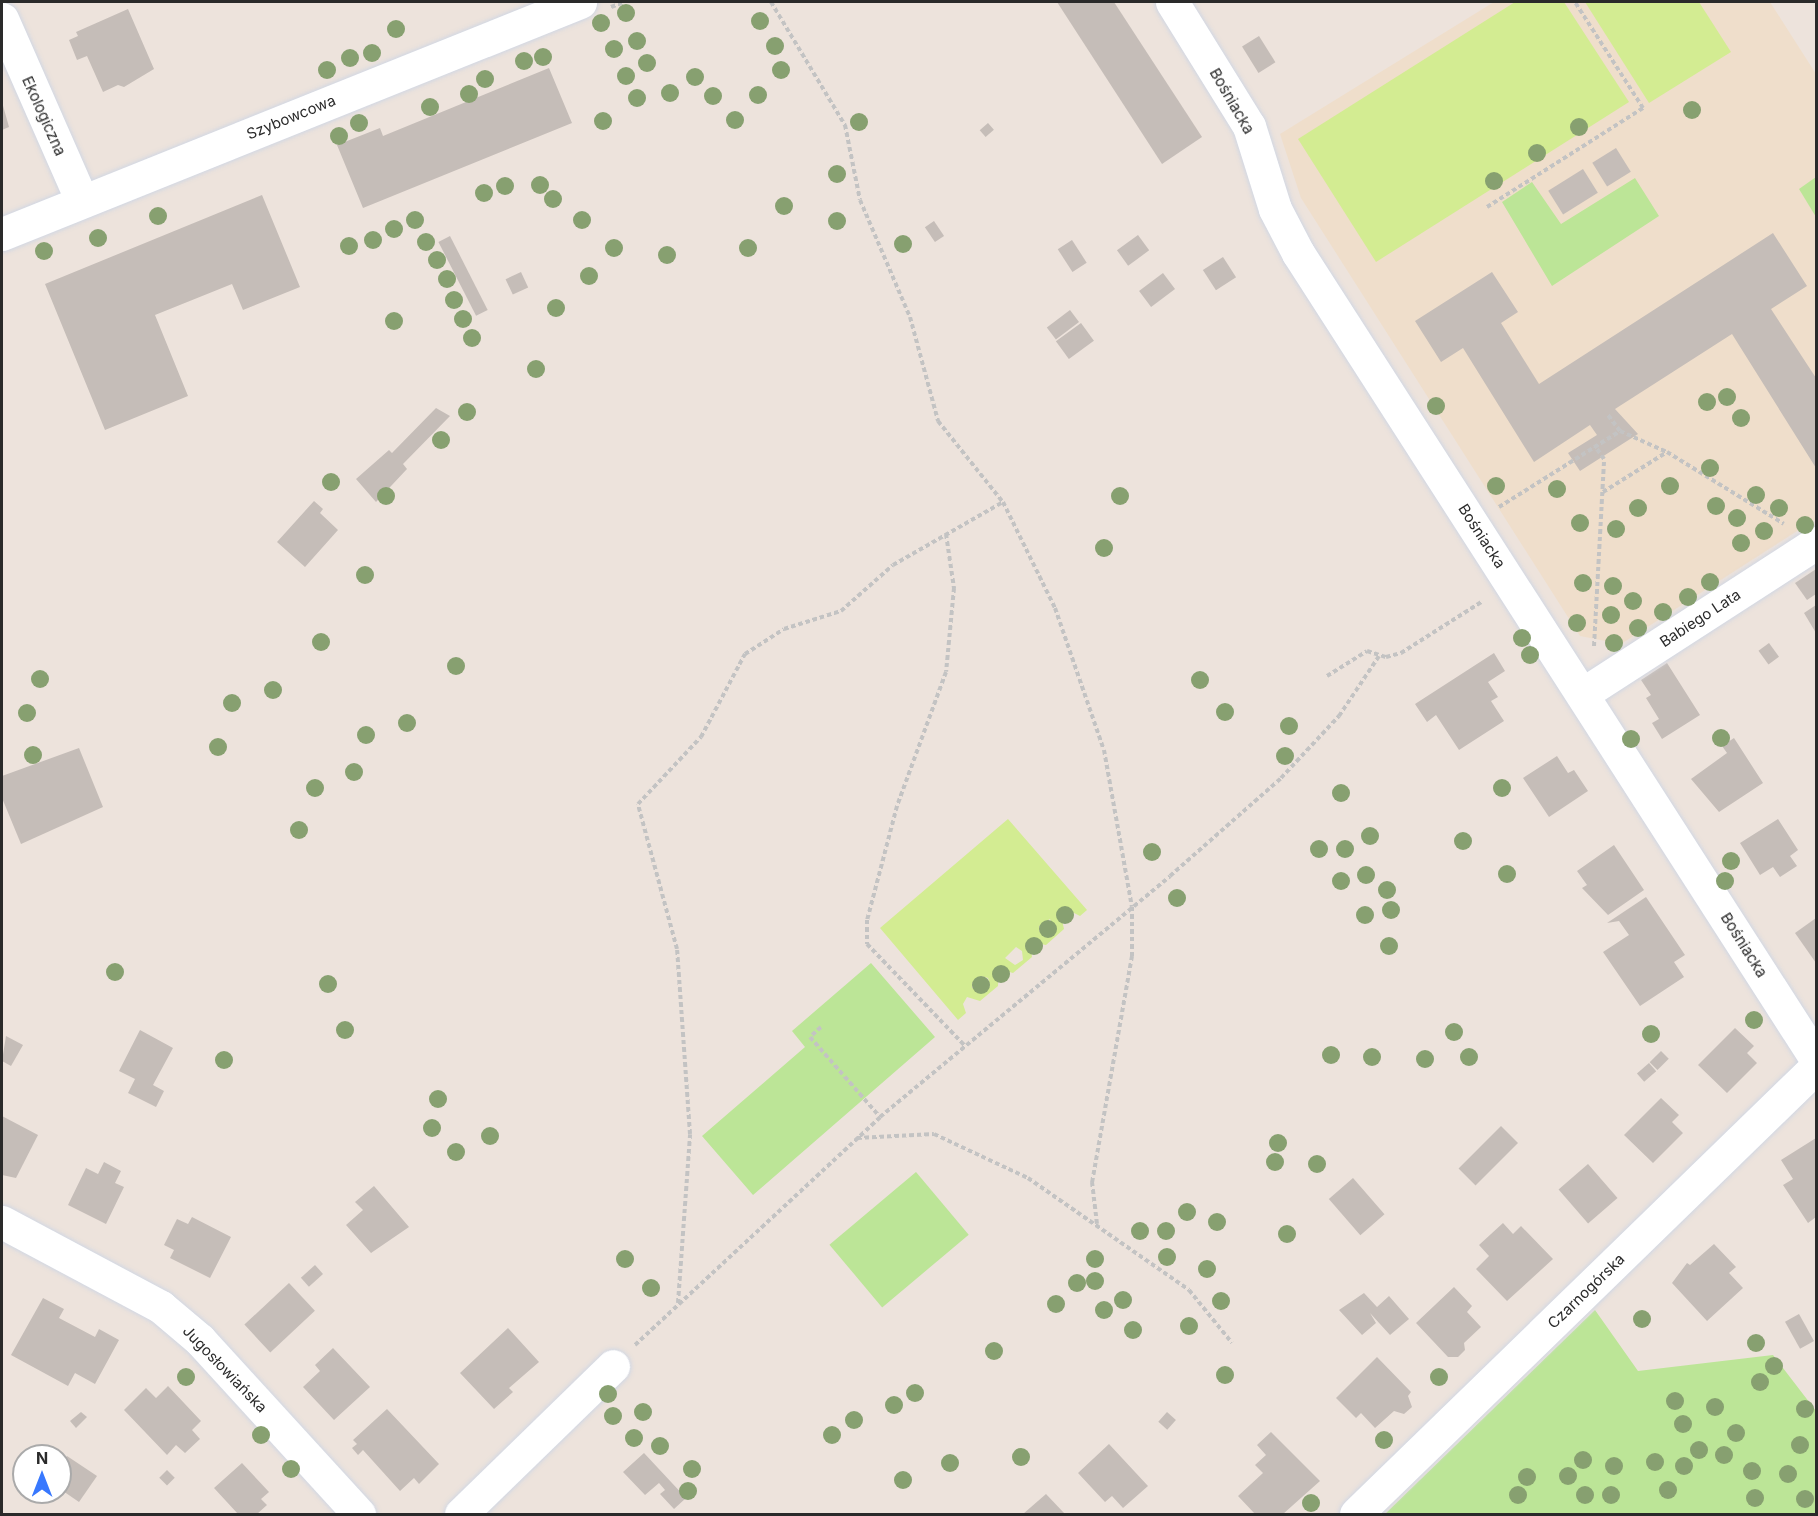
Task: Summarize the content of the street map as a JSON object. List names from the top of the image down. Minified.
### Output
{"streets":{"street":["Bośniacka","Ekologiczna","Szybowcowa","Babiego Lata","Czarnogórska","Jugosłowiańska"]},"crossings":[["Bośniacka","Babiego Lata"],["Ekologiczna","Szybowcowa"]],"north":"top"}
